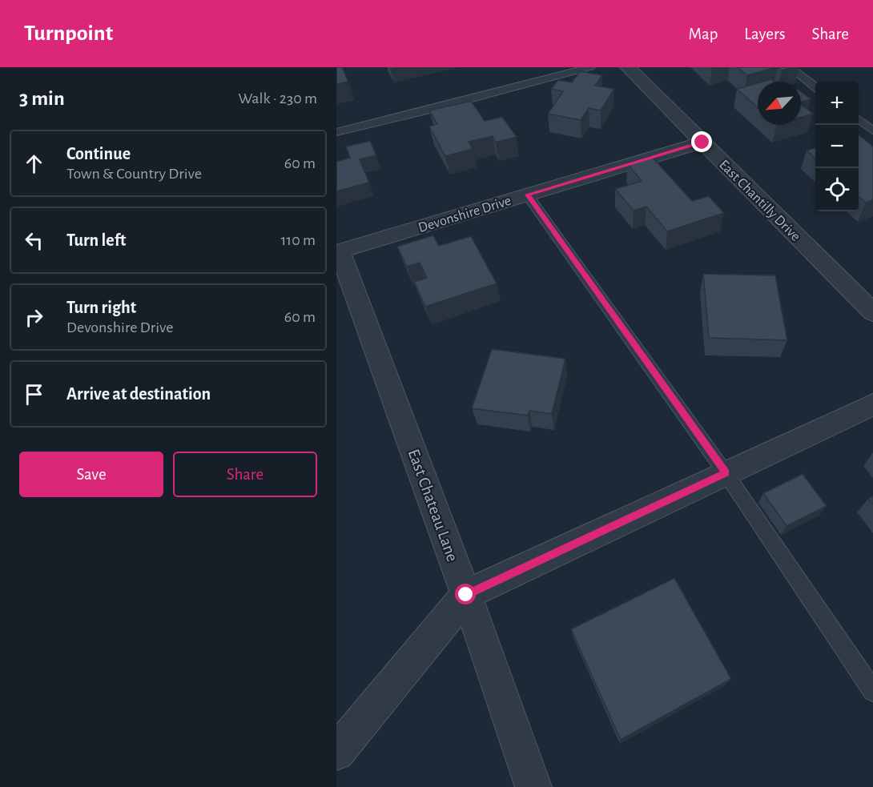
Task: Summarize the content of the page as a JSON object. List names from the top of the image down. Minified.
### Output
{"streets":{"street":["East Chantilly Drive","Devonshire Drive","East Chateau Lane"]},"crossings":[["East Chantilly Drive","Devonshire Drive"],["Devonshire Drive","East Chateau Lane"]],"north":"bottom left","page":{"header":"Turnpoint","nav":["Map","Layers","Share"],"heading":["3 min","Walk · 230 m"],"map_buttons":["+","−"],"list":[["Continue","Town & Country Drive","60 m"],["Turn left","110 m"],["Turn right","Devonshire Drive","60 m"],"Arrive at destination"],"buttons":["Save","Share"]}}
